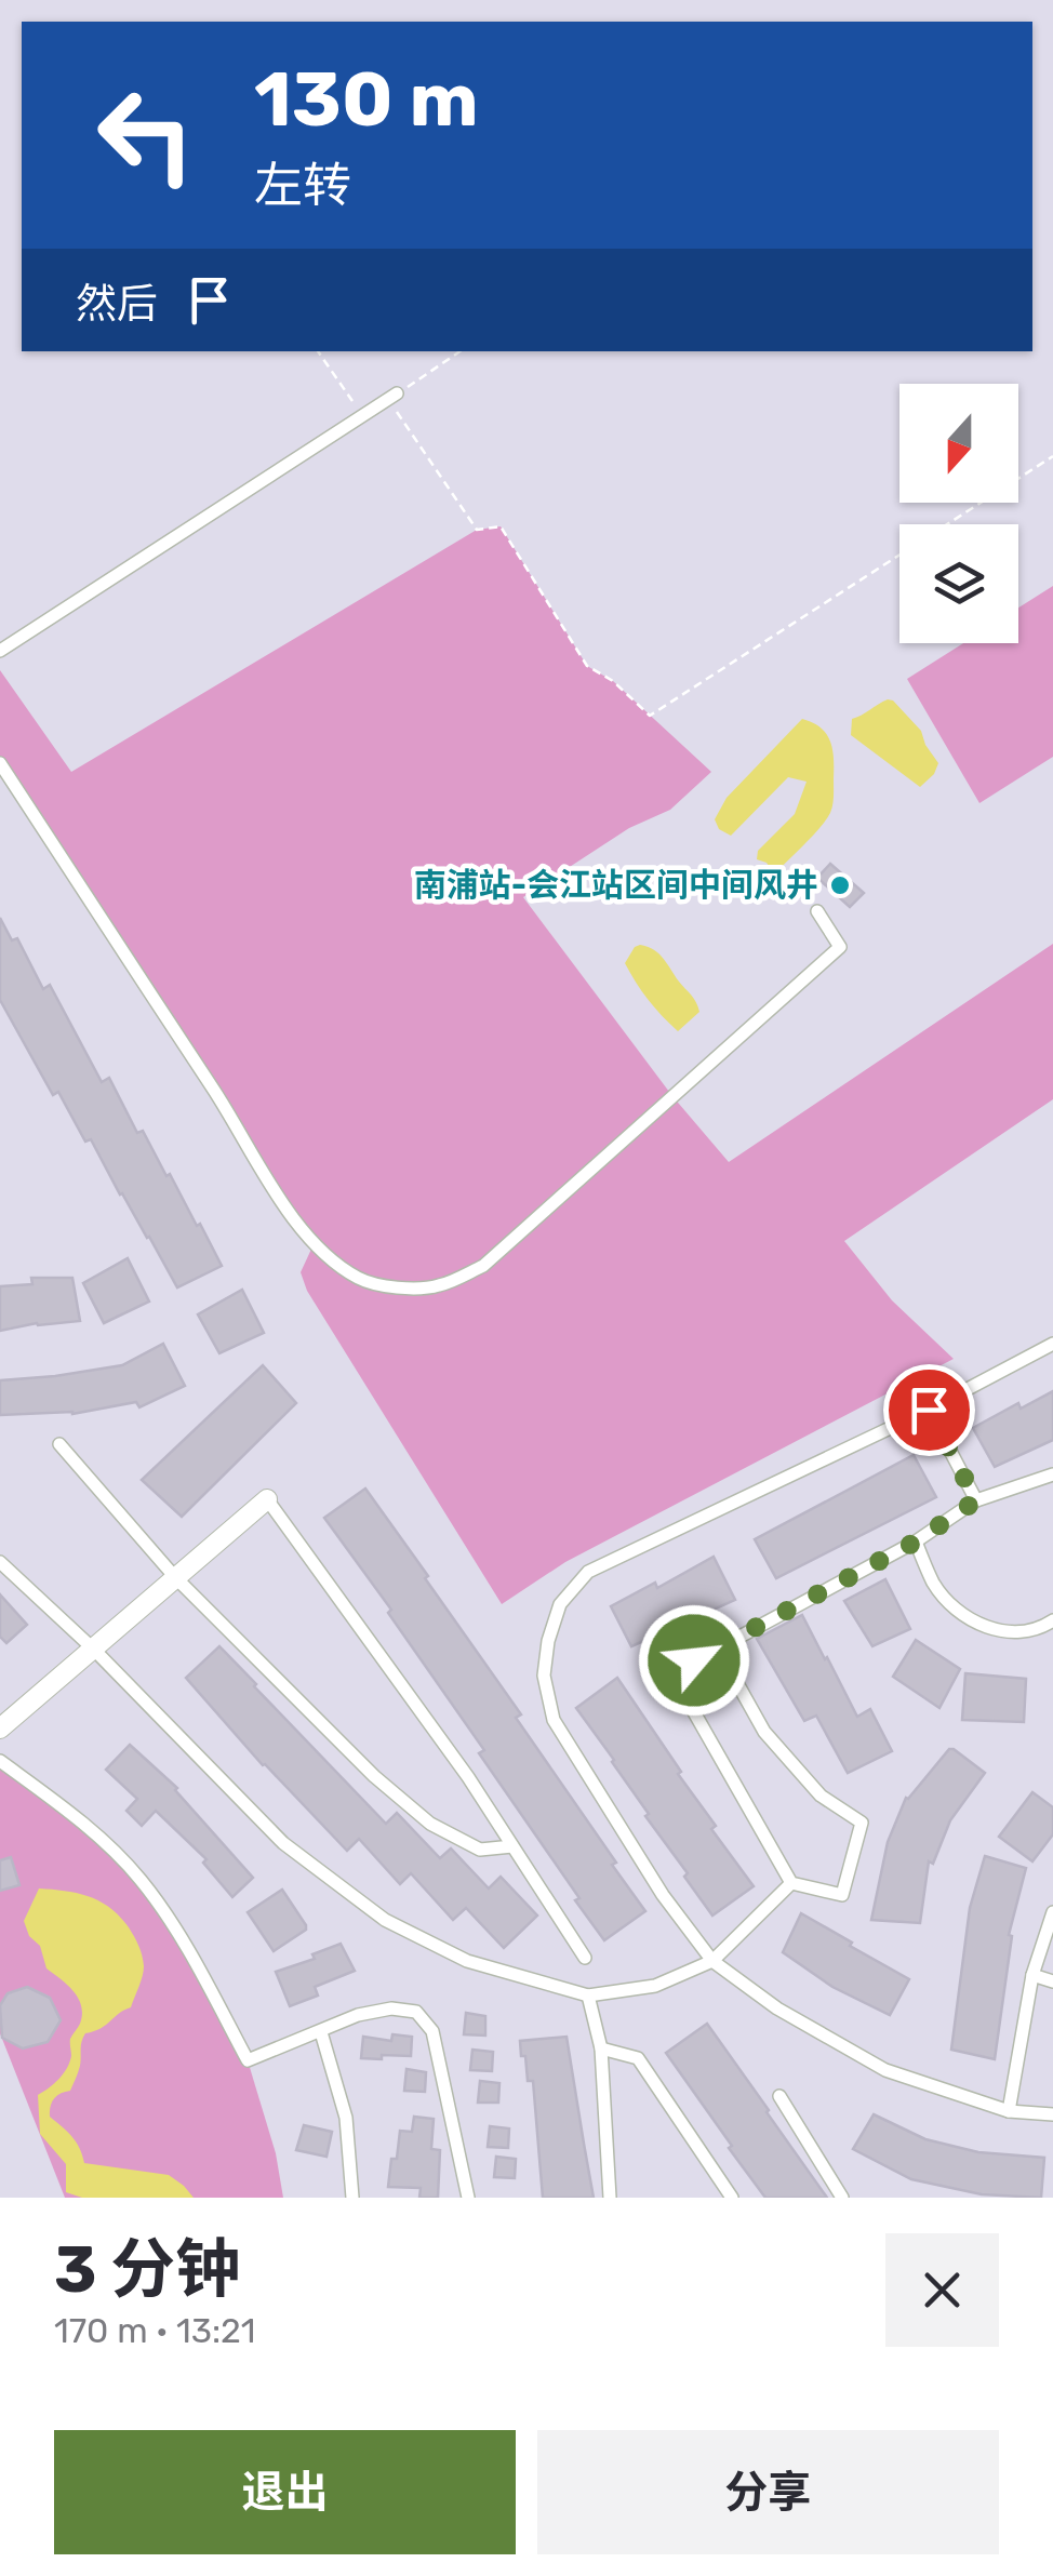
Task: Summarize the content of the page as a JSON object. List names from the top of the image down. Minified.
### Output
{"places":["南浦站-会江站区间中间风井"],"north":"bottom","page":{"turn":["130 m","左转"],"then":"然后","heading":["3 分钟","170 m · 13:21"],"buttons":["退出","分享"]}}
